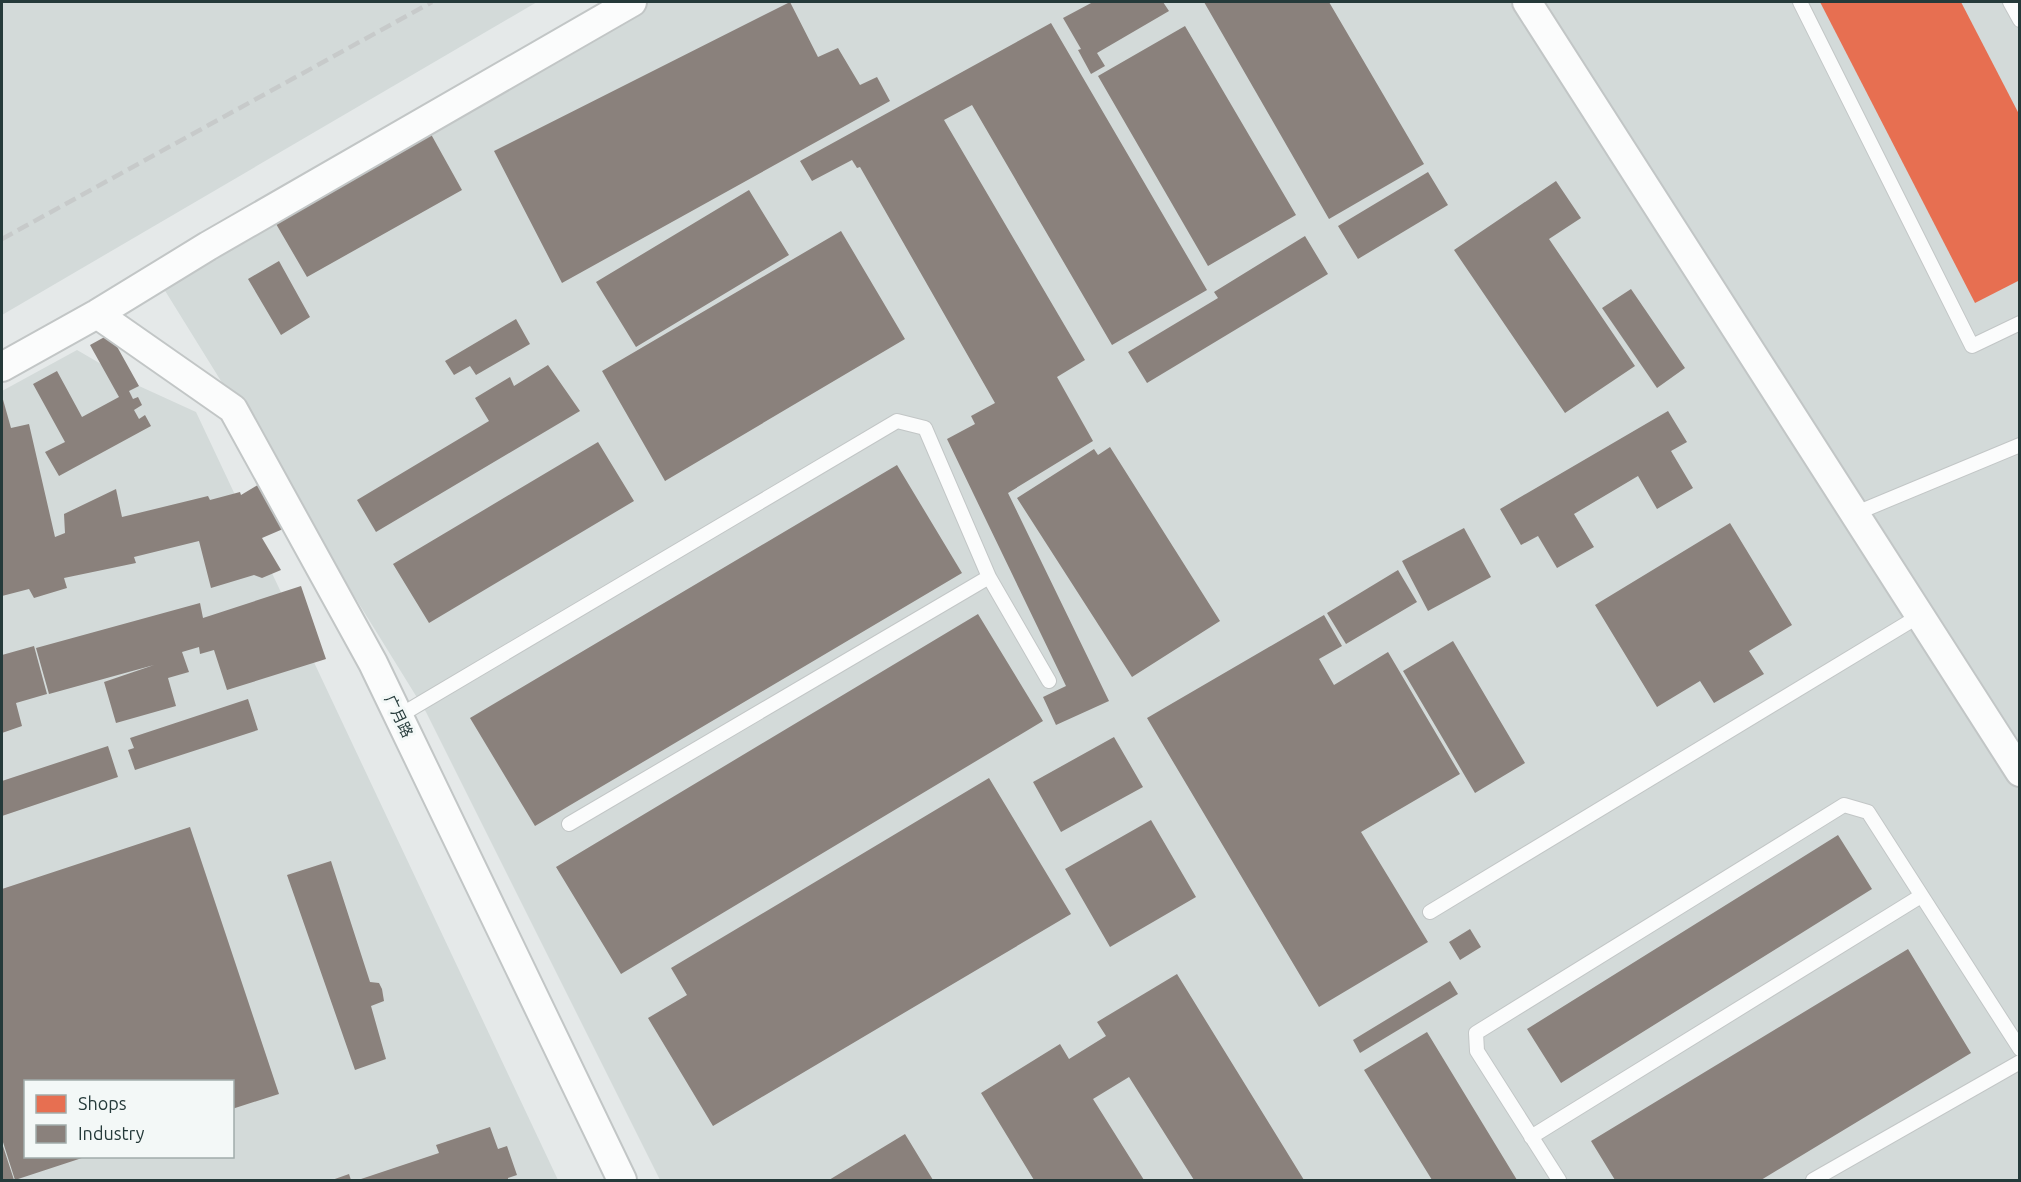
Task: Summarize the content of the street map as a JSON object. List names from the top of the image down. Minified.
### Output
{"streets":{"street":["广月路"]},"legend":["Shops","Industry"]}
